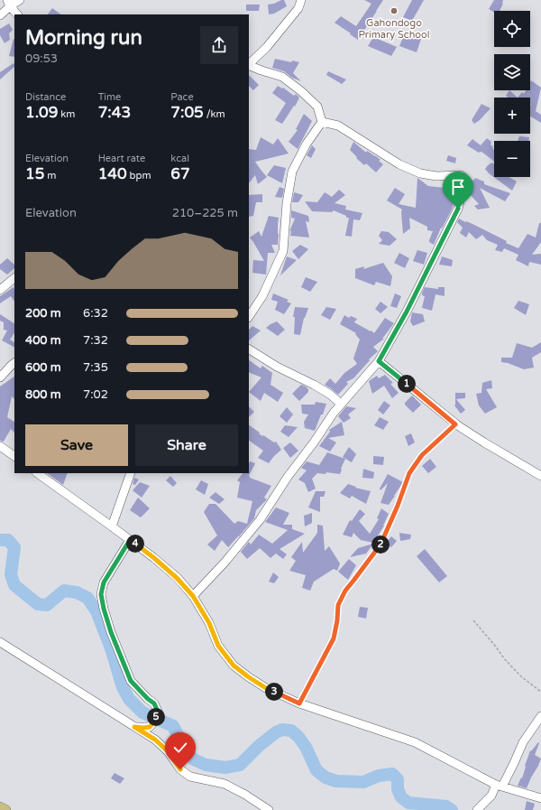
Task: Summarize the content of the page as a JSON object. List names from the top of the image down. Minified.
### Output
{"places":["Gahondogo Primary School"],"page":{"map_buttons":["+","−"],"heading":["Morning run","09:53"],"stats":[["Distance","1.09 km"],["Time","7:43"],["Pace","7:05 /km"],["Elevation","15 m"],["Heart rate","140 bpm"],["kcal","67"]],"chart":["Elevation","210–225 m"],"list":[{"name":"200 m","note":"6:32"},{"name":"400 m","note":"7:32"},{"name":"600 m","note":"7:35"},{"name":"800 m","note":"7:02"}],"pins":["1","4","2","3","5"],"buttons":["Save","Share"]}}
